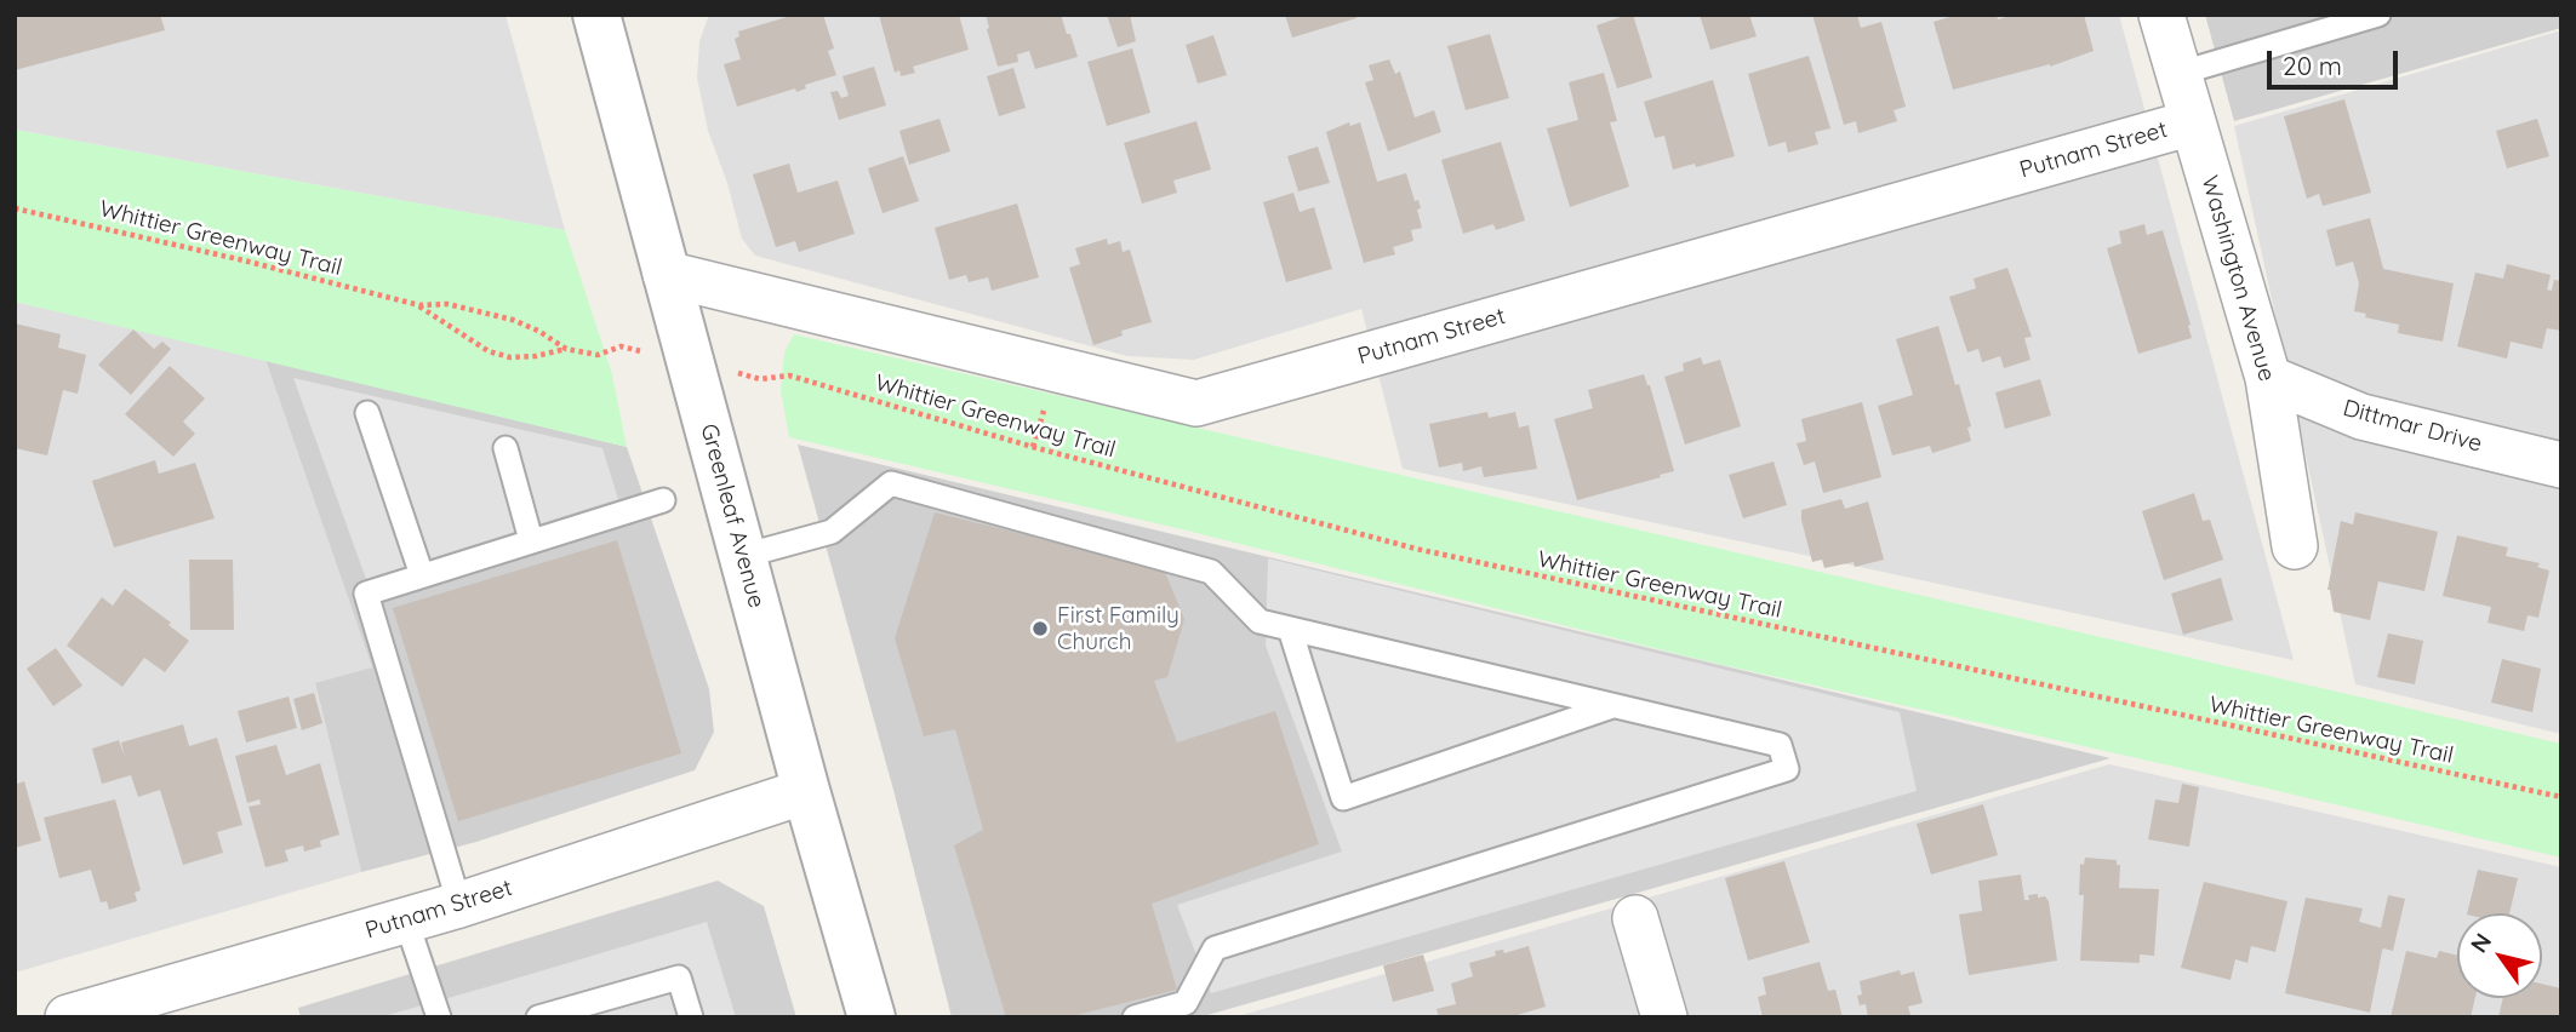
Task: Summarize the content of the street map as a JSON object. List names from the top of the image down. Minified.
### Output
{"streets":{"street":["Putnam Street","Washington Avenue","Dittmar Drive","Greenleaf Avenue"],"path":["Whittier Greenway Trail"]},"crossings":[["Putnam Street","Washington Avenue"],["Putnam Street","Greenleaf Avenue"],["Washington Avenue","Dittmar Drive"]],"places":["First Family Church"],"scale_bar":"20 m","north":"top left"}
